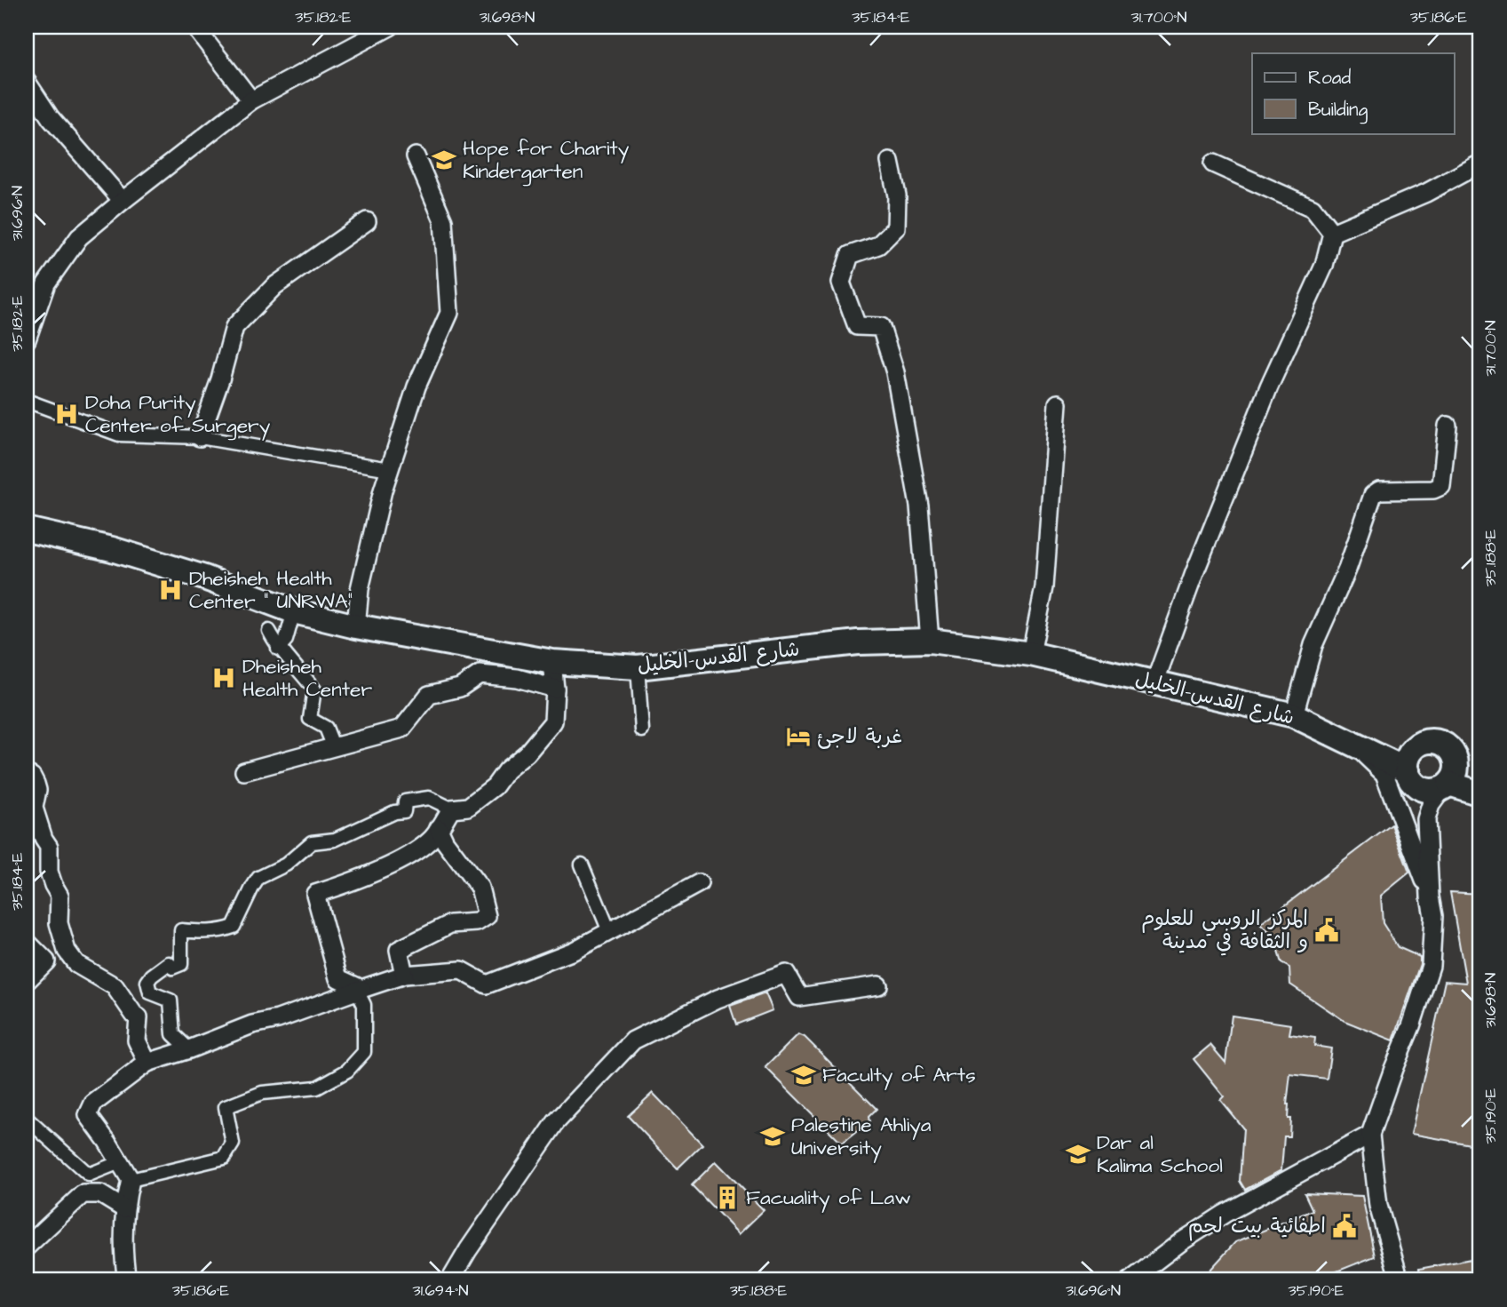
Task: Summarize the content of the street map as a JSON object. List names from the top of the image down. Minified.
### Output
{"streets":{"main road":["شارع القدس-الخليل"]},"places":{"school or university":["Hope for Charity Kindergarten","Faculty of Arts","Palestine Ahliya University","Dar al Kalima School"],"hospital":["Doha Purity Center of Surgery","Dheisheh Health Center \" UNRWA\"","Dheisheh Health Center"],"hotel":["غربة لاجئ"],"public building":["المركز الروسي للعلوم و الثقافة في مدينة","اطفائية بيت لحم"],"building":["Facuality of Law"]},"legend":["Road","Building"],"coordinates":["35.182°E","31.698°N","35.184°E","31.700°N","35.186°E","31.696°N","35.188°E","35.190°E","31.694°N"]}
